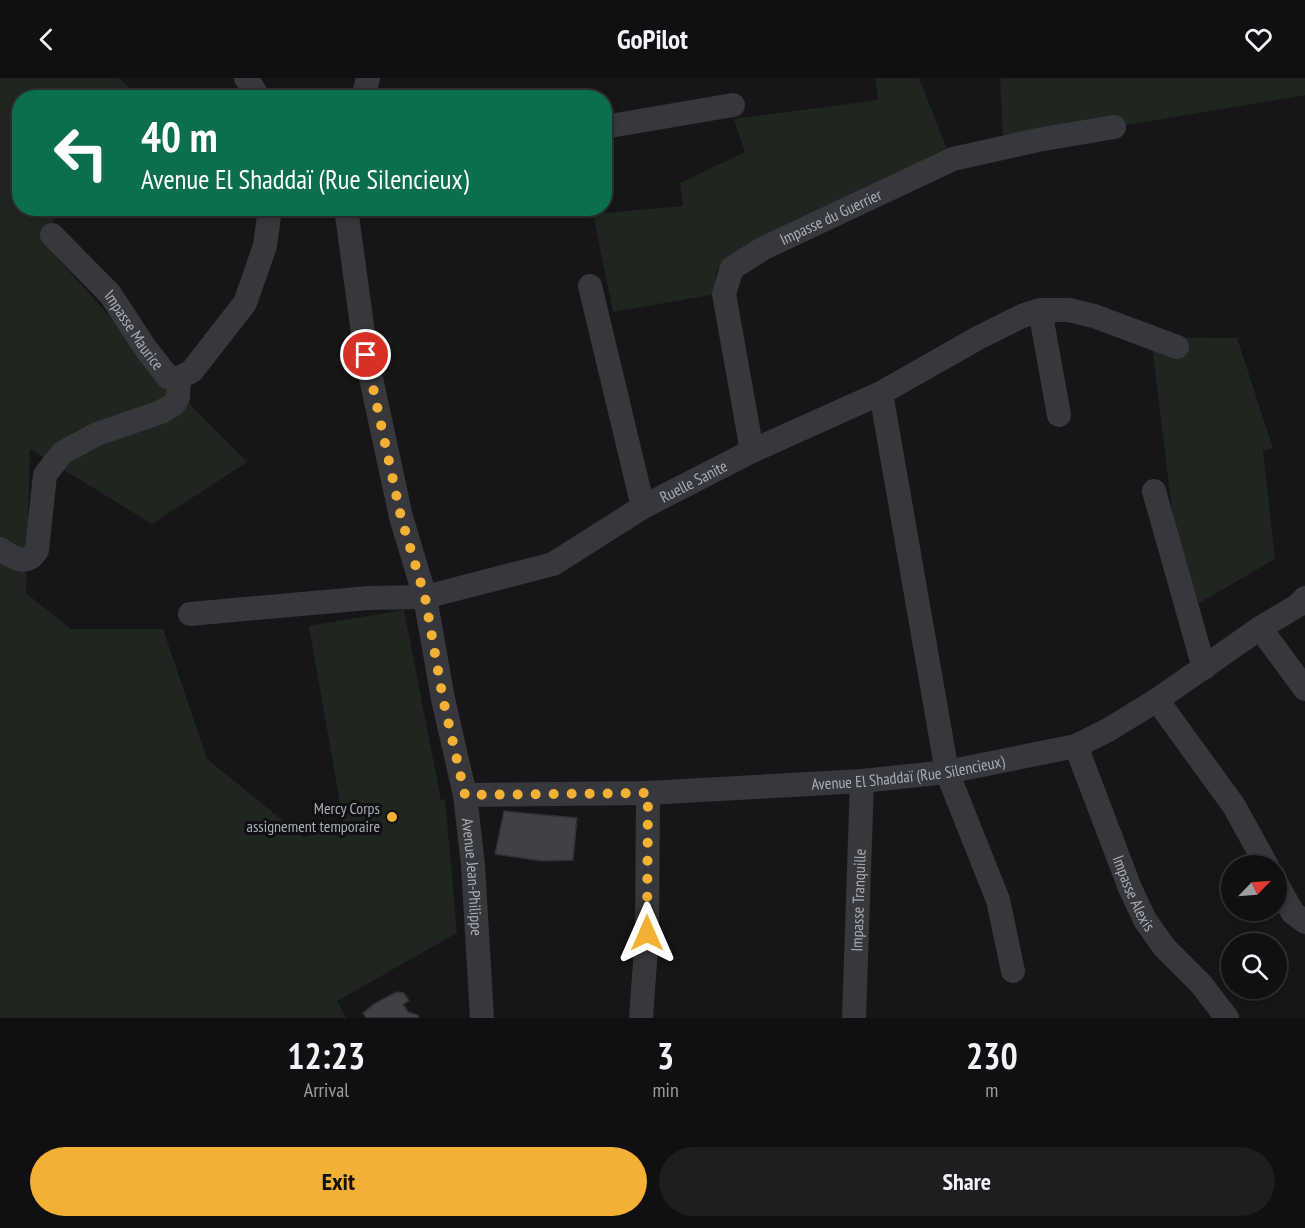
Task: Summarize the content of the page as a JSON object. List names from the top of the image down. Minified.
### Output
{"streets":{"street":["Impasse du Guerrier","Impasse Maurice","Ruelle Sanite","Avenue El Shaddaï (Rue Silencieux)","Avenue Jean-Philippe","Impasse Alexis","Impasse Tranquille"]},"crossings":[["Impasse du Guerrier","Ruelle Sanite"],["Ruelle Sanite","Avenue Jean-Philippe"],["Avenue El Shaddaï (Rue Silencieux)","Avenue Jean-Philippe"],["Avenue El Shaddaï (Rue Silencieux)","Impasse Alexis"],["Avenue El Shaddaï (Rue Silencieux)","Impasse Tranquille"]],"places":["Mercy Corps assignement temporaire"],"north":"top right","page":{"header":"GoPilot","turn":["40 m","Avenue El Shaddaï (Rue Silencieux)"],"eta":["12:23","Arrival","3","min","230","m"],"buttons":["Exit","Share"]}}
